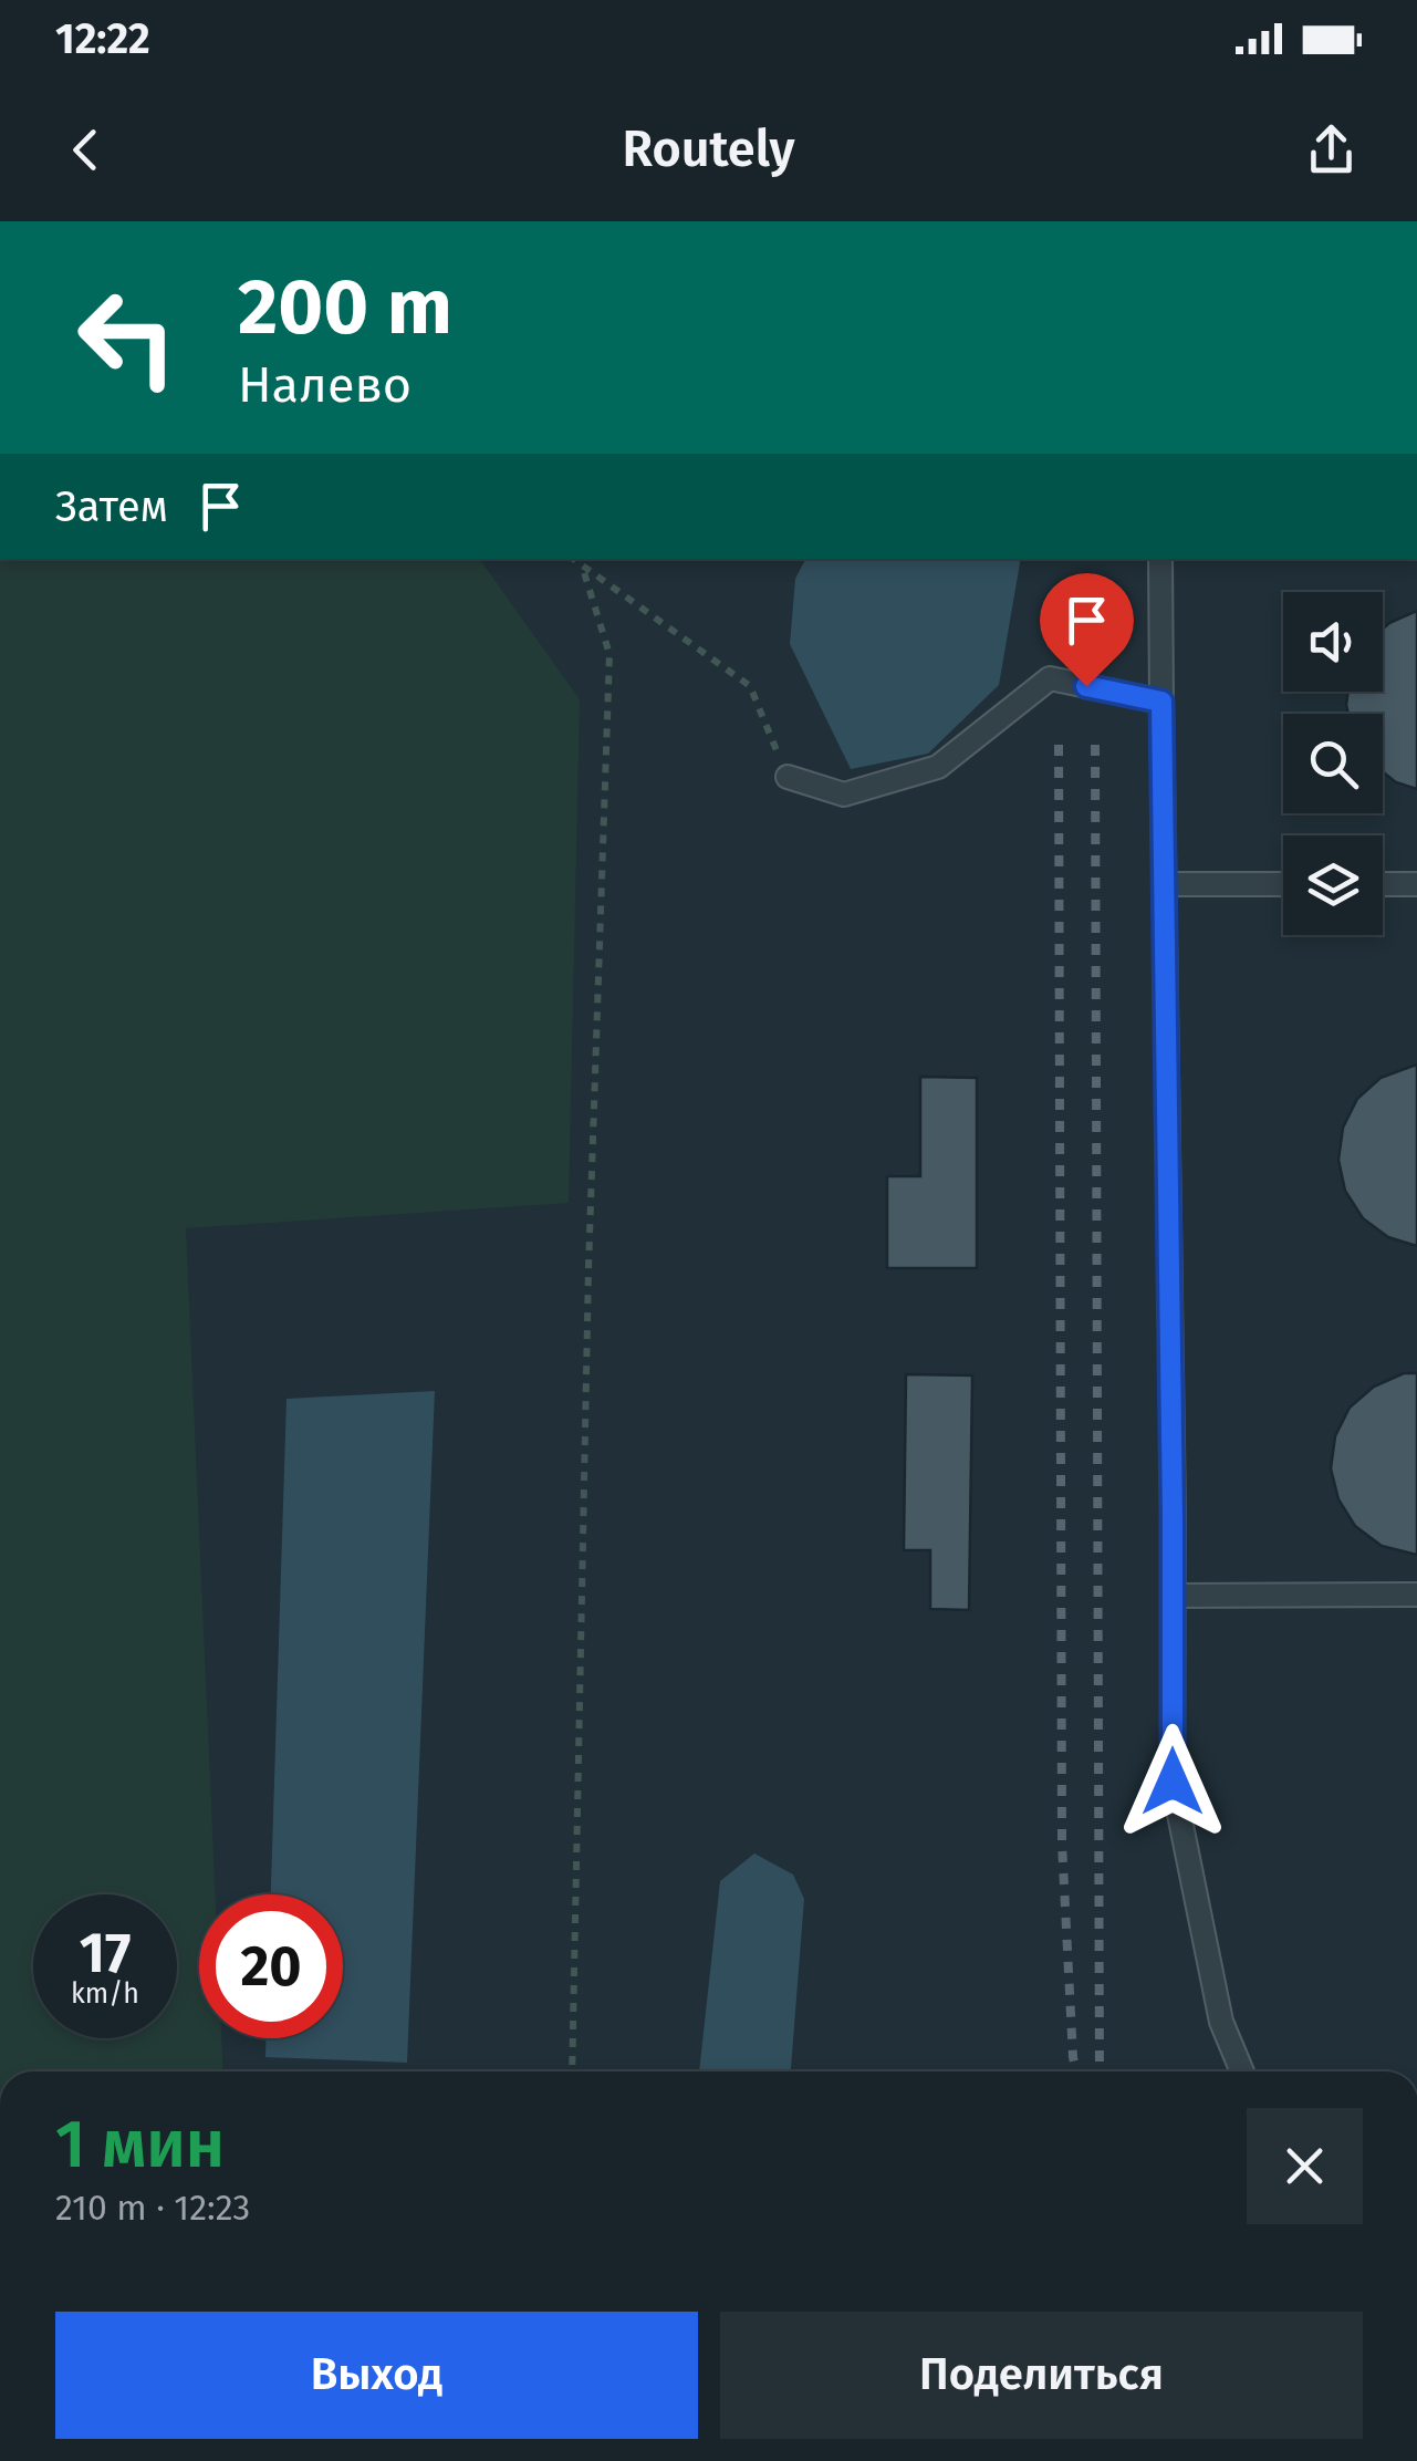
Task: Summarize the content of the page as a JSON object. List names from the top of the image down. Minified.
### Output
{"page":{"status":"12:22","header":"Routely","turn":["200 m","Налево"],"then":"Затем","speed":"17 km/h","limit":"20","heading":["1 мин","210 m · 12:23"],"buttons":["Выход","Поделиться"]}}
